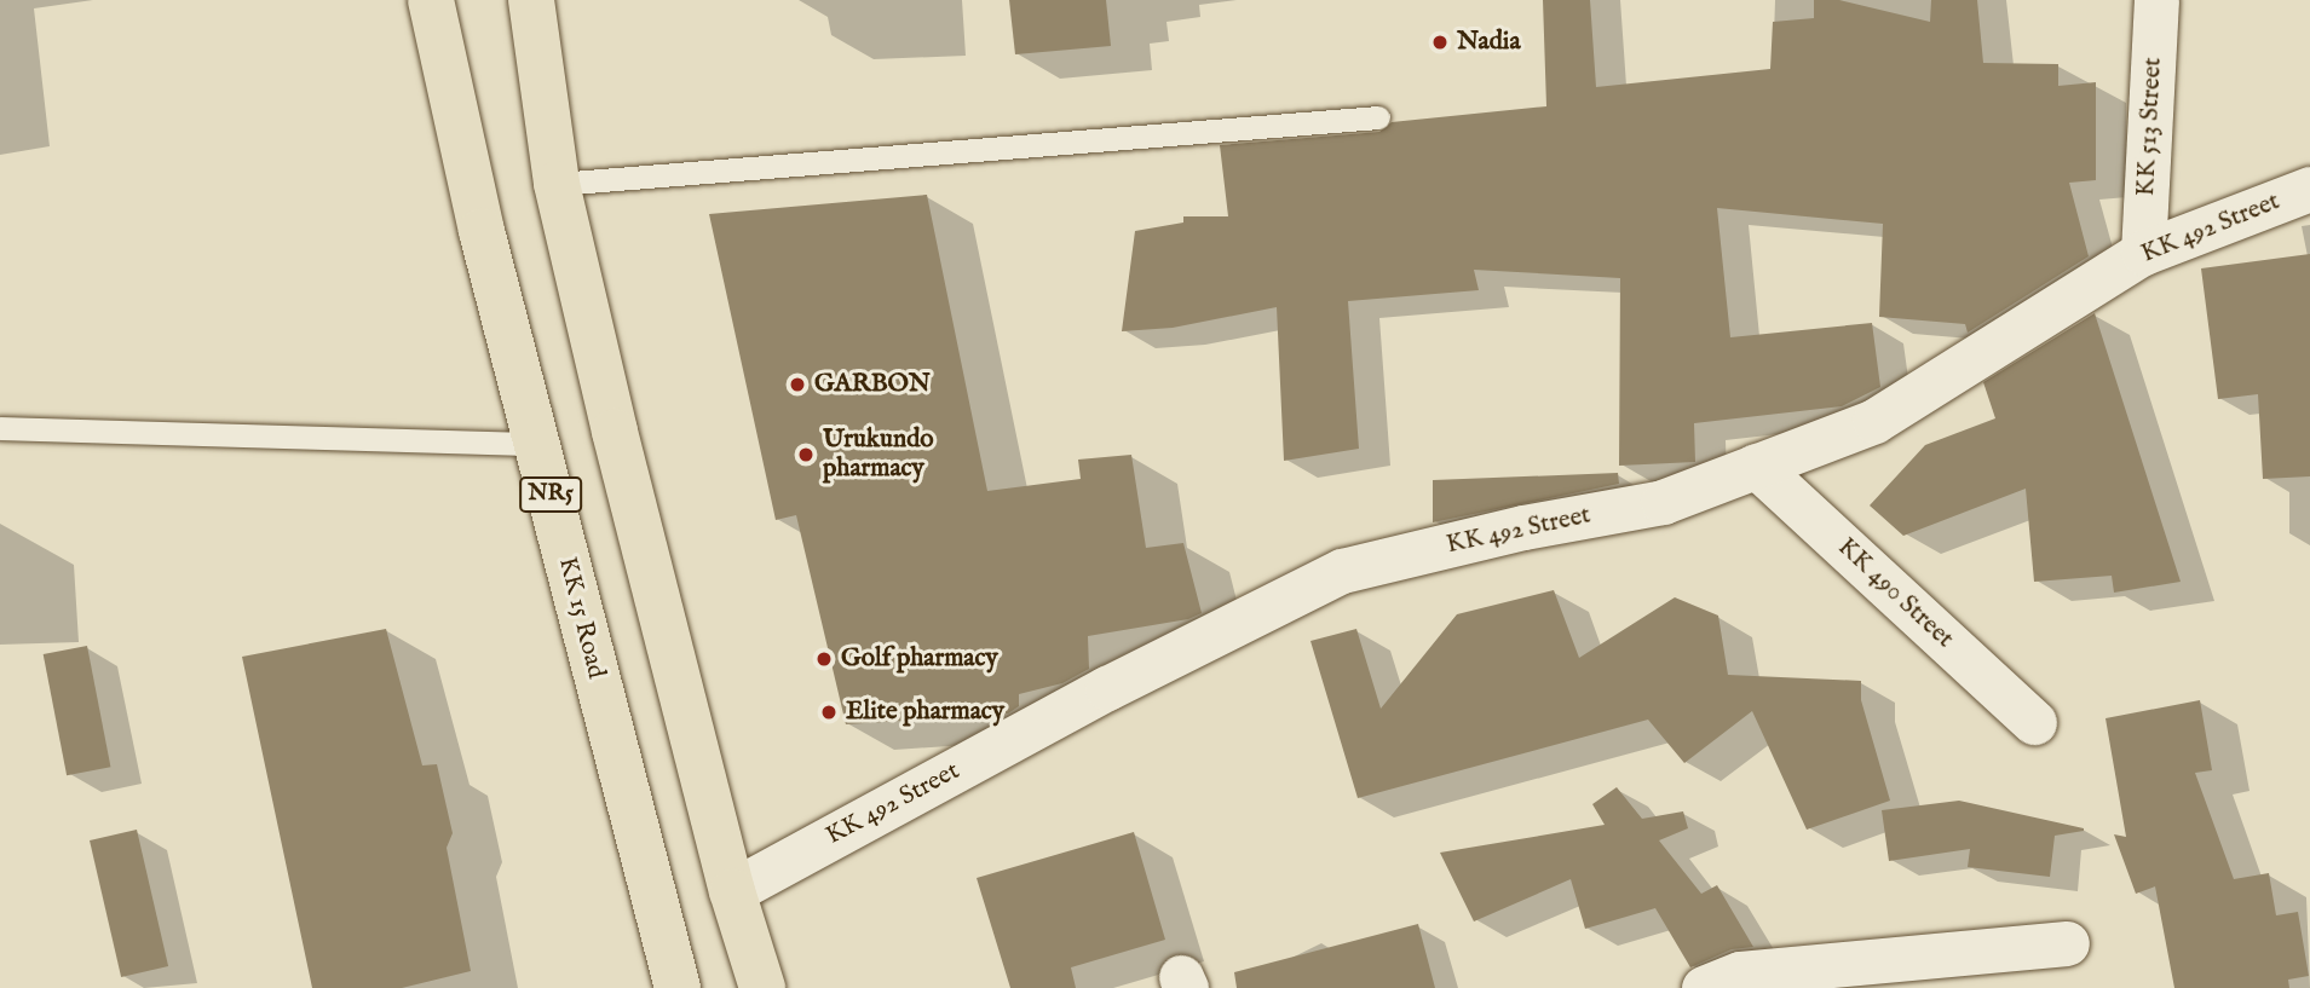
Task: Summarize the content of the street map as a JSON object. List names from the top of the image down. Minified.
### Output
{"streets":{"highway":["NR5","KK 15 Road"],"street":["KK 513 Street","KK 492 Street","KK 490 Street"]},"crossings":[["KK 513 Street","KK 492 Street"],["KK 492 Street","KK 490 Street"]],"places":["Nadia","GARBON","Urukundo pharmacy","Golf pharmacy","Elite pharmacy"]}
